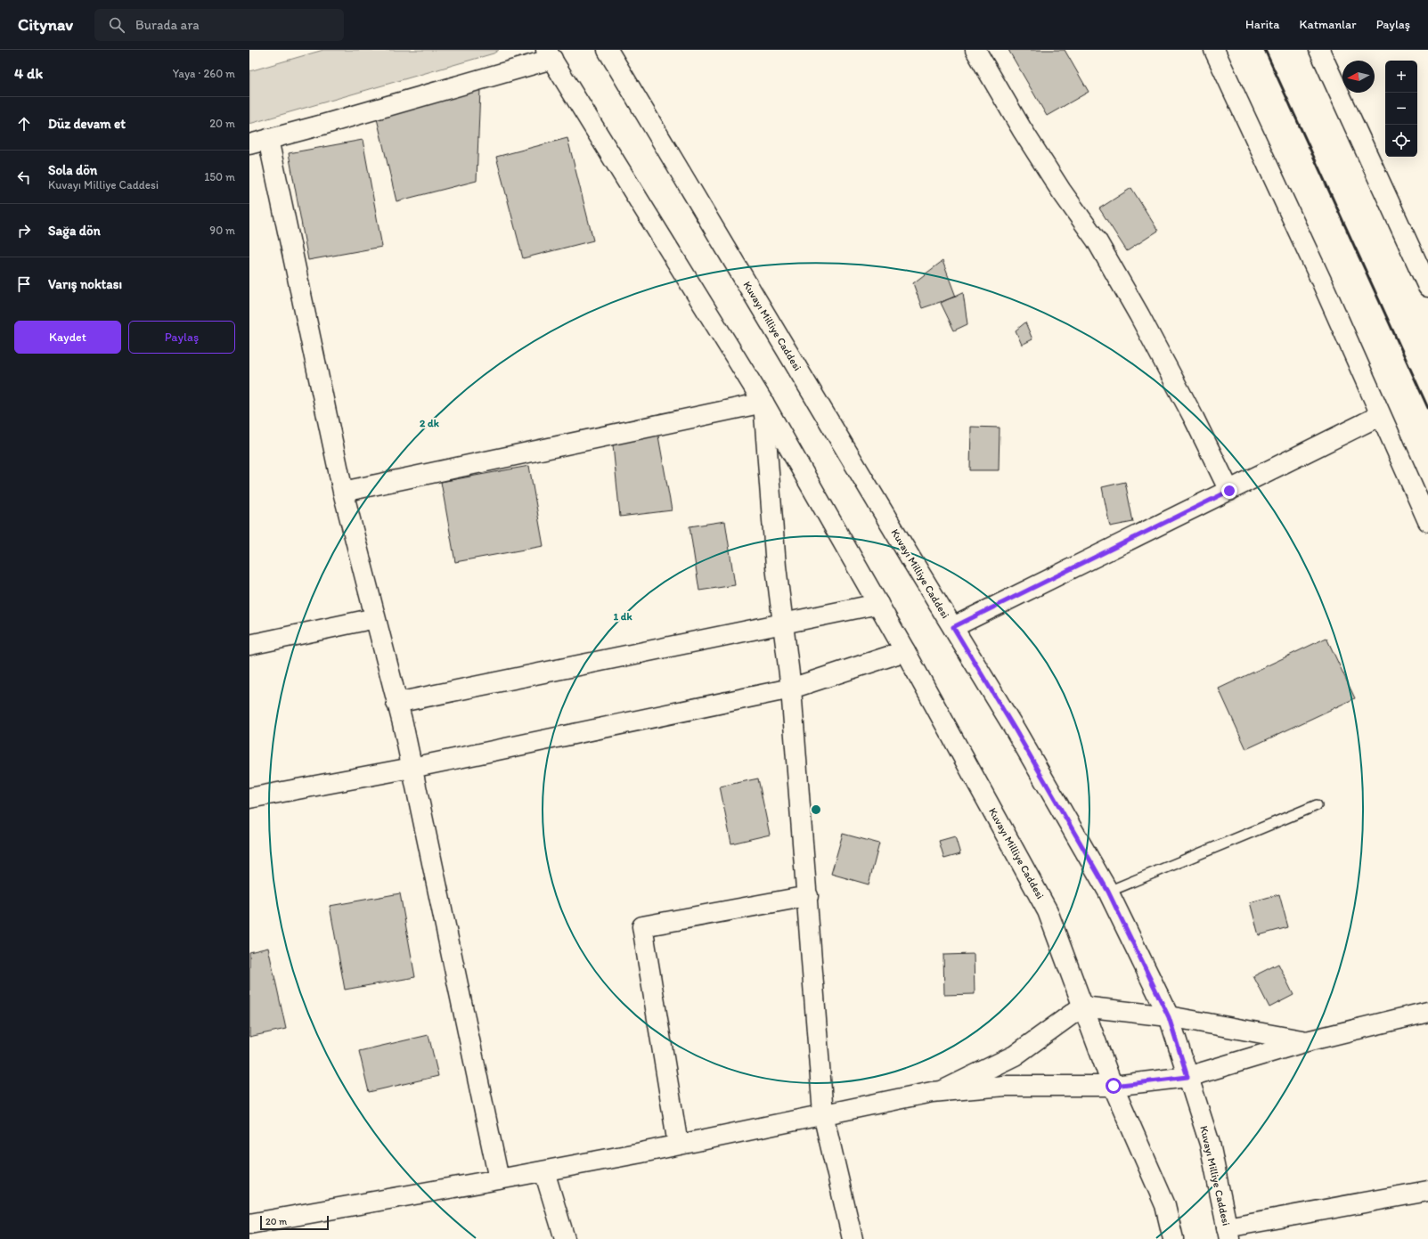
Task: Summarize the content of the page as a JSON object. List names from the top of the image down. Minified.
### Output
{"streets":{"street":["Kuvayı Milliye Caddesi"]},"scale_bar":"20 m","north":"left","page":{"header":"Citynav","search":"Burada ara","nav":["Harita","Katmanlar","Paylaş"],"heading":["4 dk","Yaya · 260 m"],"map_buttons":["+","−"],"list":[["Düz devam et","20 m"],["Sola dön","Kuvayı Milliye Caddesi","150 m"],["Sağa dön","90 m"],"Varış noktası"],"buttons":["Kaydet","Paylaş"],"scale":"20 m"},"rings":["2 dk","1 dk"]}
